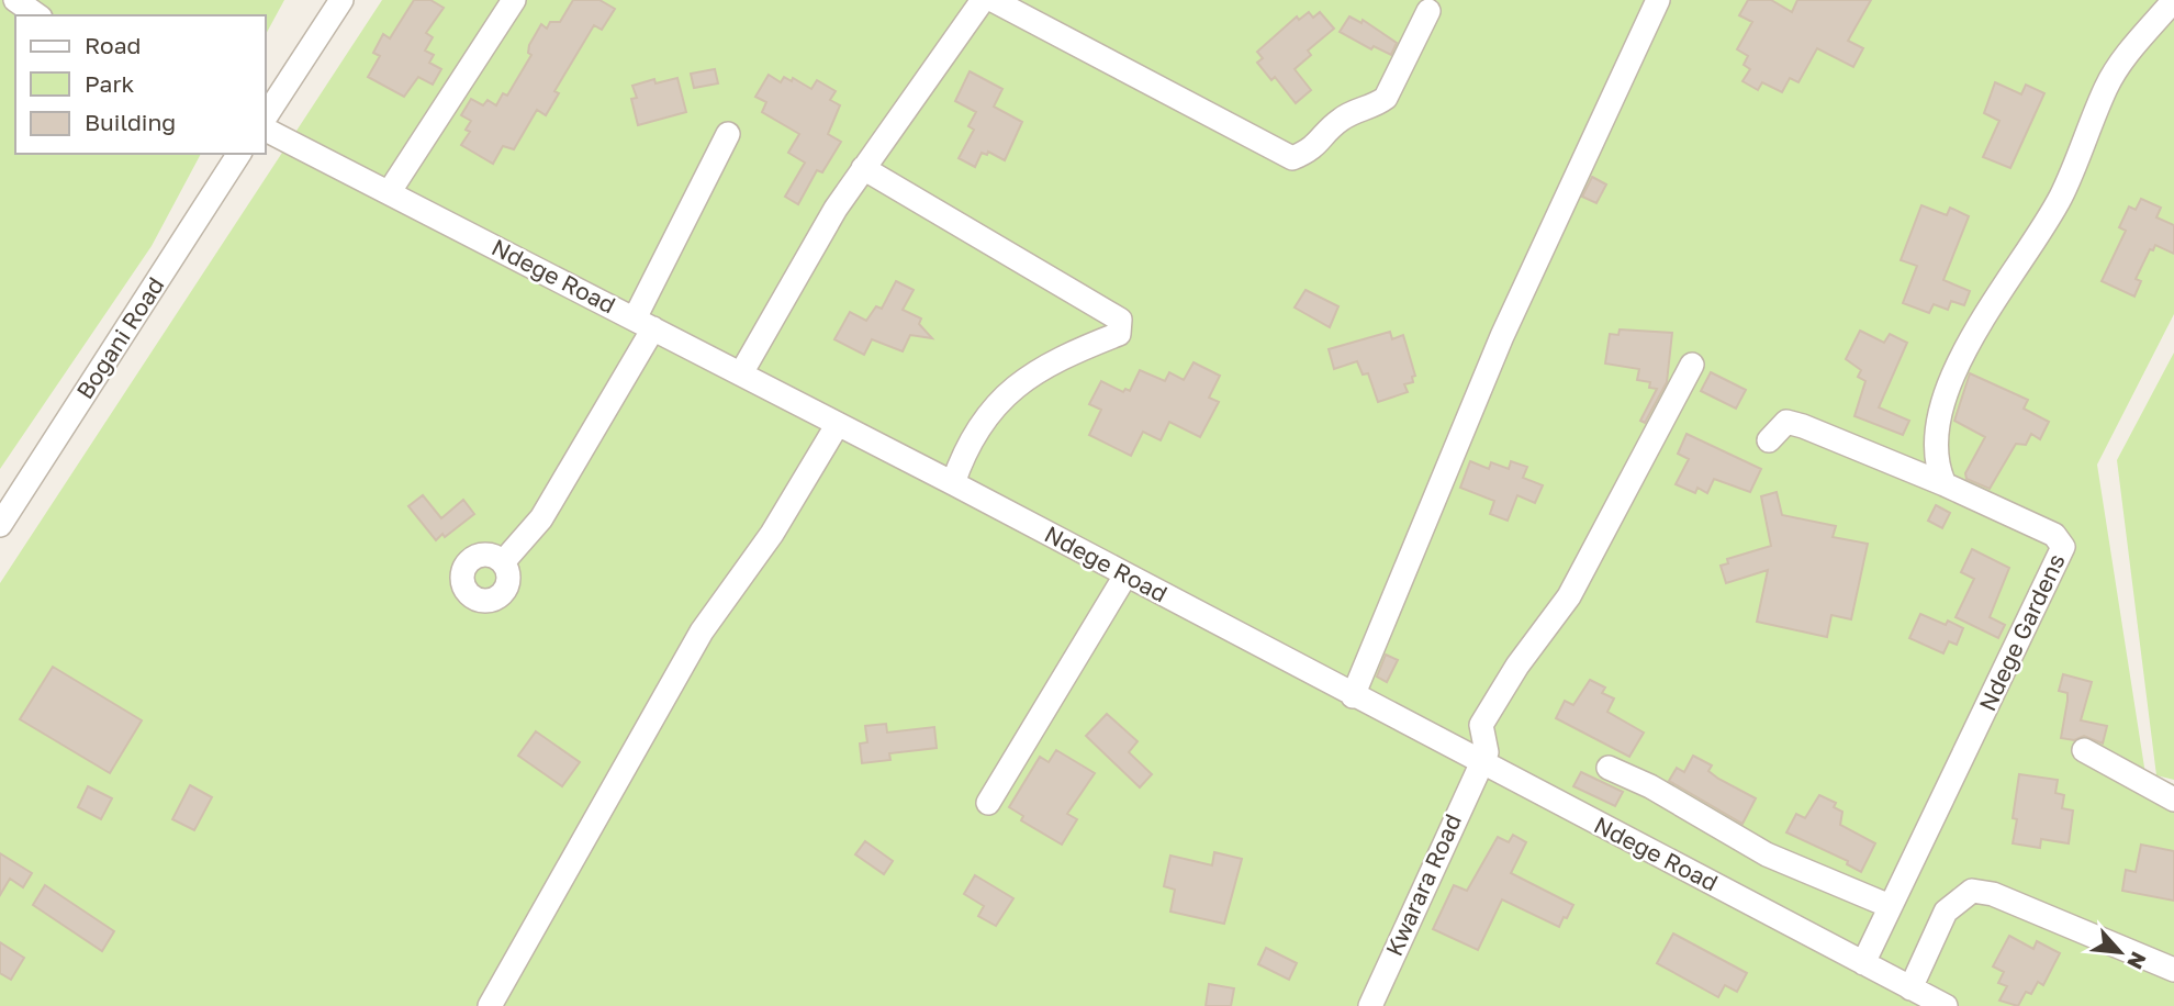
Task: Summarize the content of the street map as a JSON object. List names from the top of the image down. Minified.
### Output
{"streets":{"street":["Ndege Road","Bogani Road","Ndege Gardens","Kwarara Road"]},"crossings":[["Ndege Road","Ndege Gardens"],["Ndege Road","Kwarara Road"]],"legend":["Road","Park","Building"],"north":"bottom right"}
